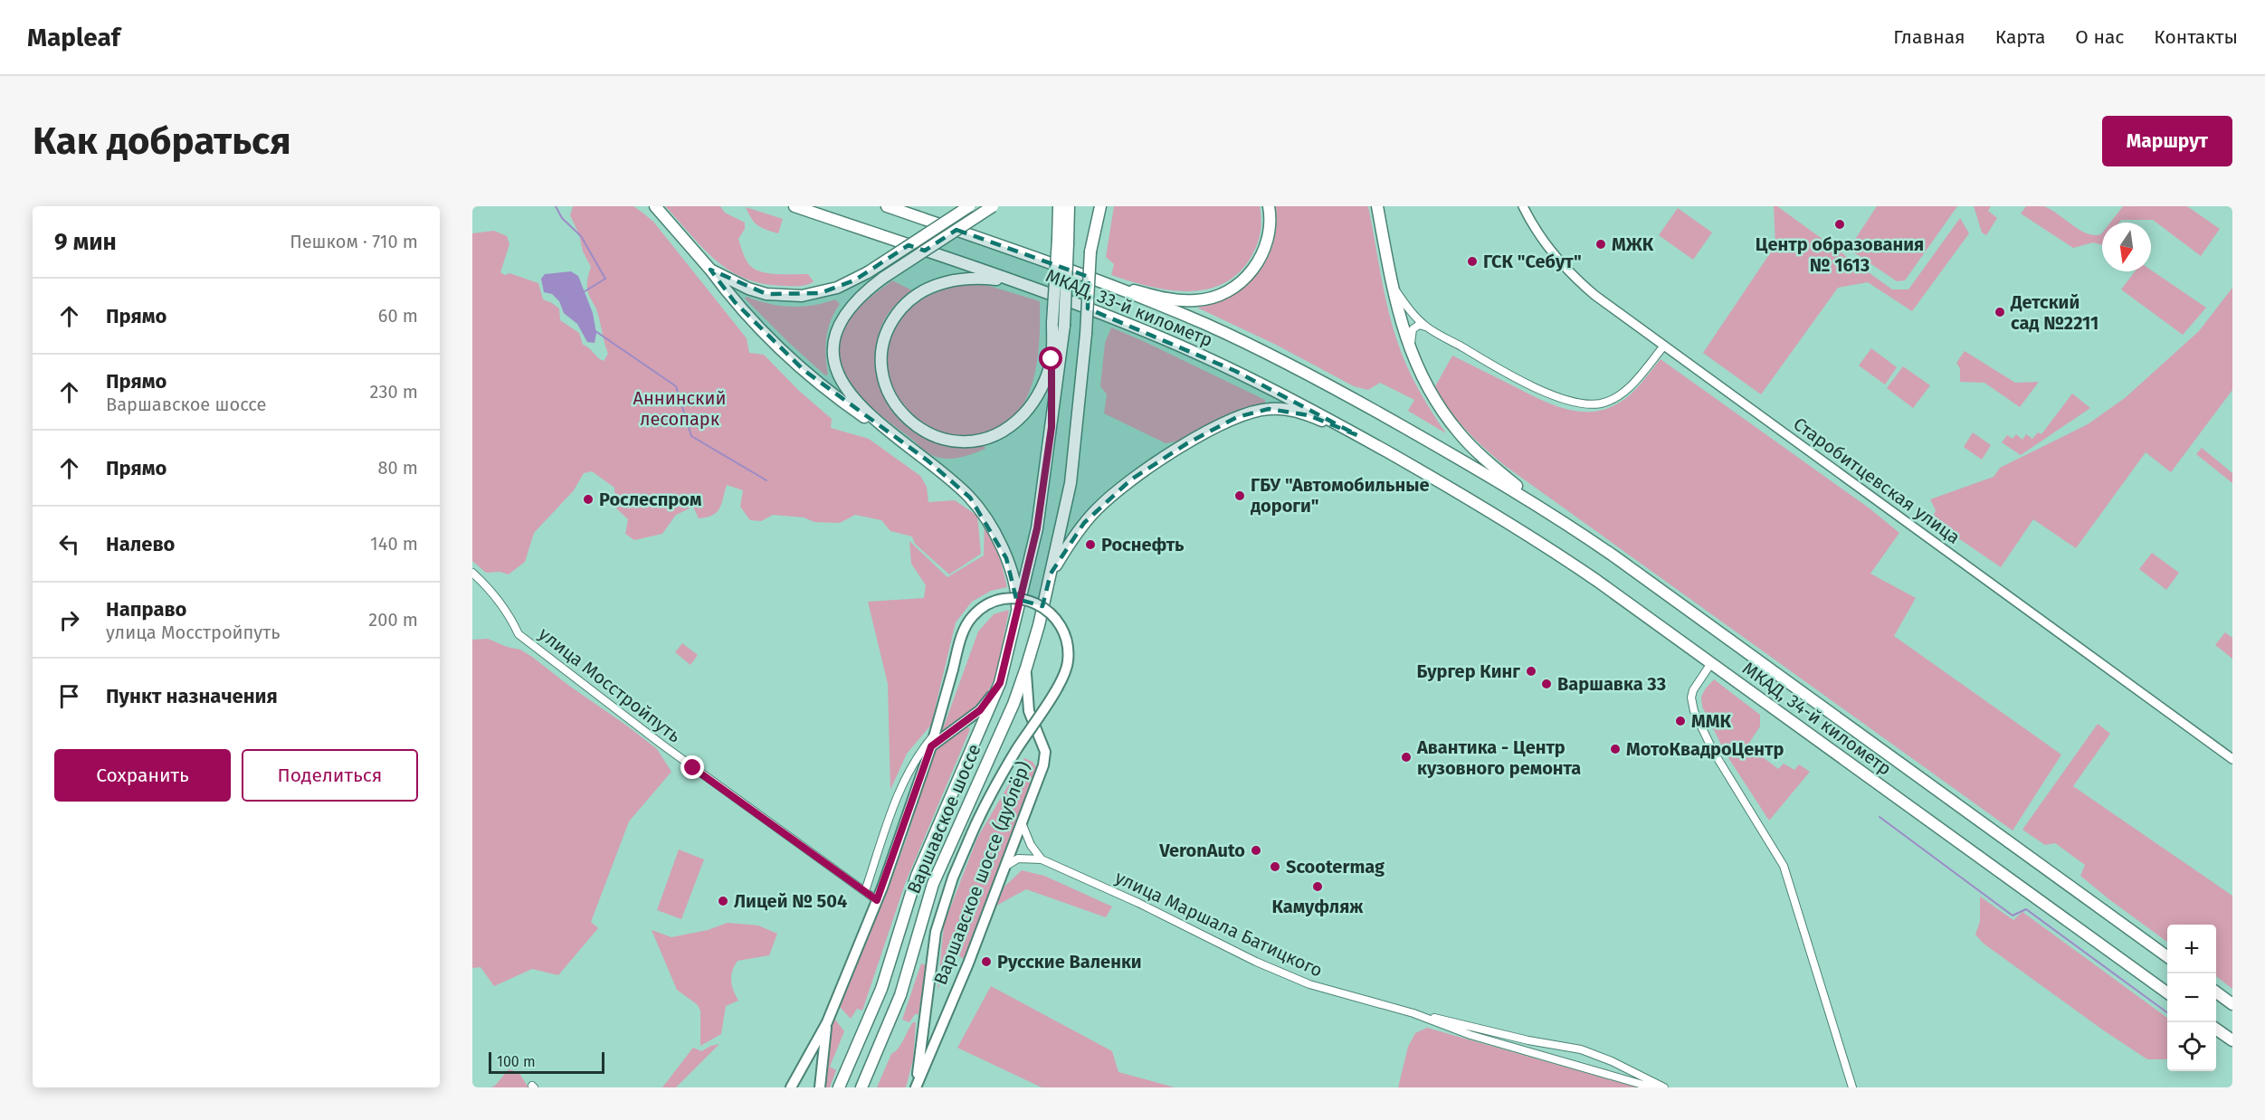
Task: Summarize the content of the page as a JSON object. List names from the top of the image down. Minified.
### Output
{"streets":{"main road":["МКАД, 33-й километр","МКАД, 34-й километр","Варшавское шоссе","Варшавское шоссе (дублёр)"],"street":["Старобитцевская улица","улица Мосстройпуть","улица Маршала Батицкого"]},"crossings":[["МКАД, 33-й километр","МКАД, 34-й километр"],["Варшавское шоссе","Варшавское шоссе (дублёр)"],["Варшавское шоссе (дублёр)","улица Маршала Батицкого"]],"parks":["Аннинский лесопарк"],"places":["Центр образования № 1613","МЖК","ГСК \"Себут\"","Детский сад №2211","ГБУ \"Автомобильные дороги\"","Рослеспром","Роснефть","Бургер Кинг","Варшавка 33","ММК","МотоКвадроЦентр","Авантика - Центр кузовного ремонта","VeronAuto","Scootermag","Камуфляж","Лицей № 504","Русские Валенки"],"scale_bar":"100 m","north":"bottom","page":{"header":"Mapleaf","nav":["Главная","Карта","О нас","Контакты"],"buttons":["Маршрут",["Сохранить","Поделиться"]],"title":"Как добраться","heading":["9 мин","Пешком · 710 m"],"list":[["Прямо","60 m"],["Прямо","Варшавское шоссе","230 m"],["Прямо","80 m"],["Налево","140 m"],["Направо","улица Мосстройпуть","200 m"],"Пункт назначения"],"map_buttons":["+","−"],"scale":"100 m"}}
